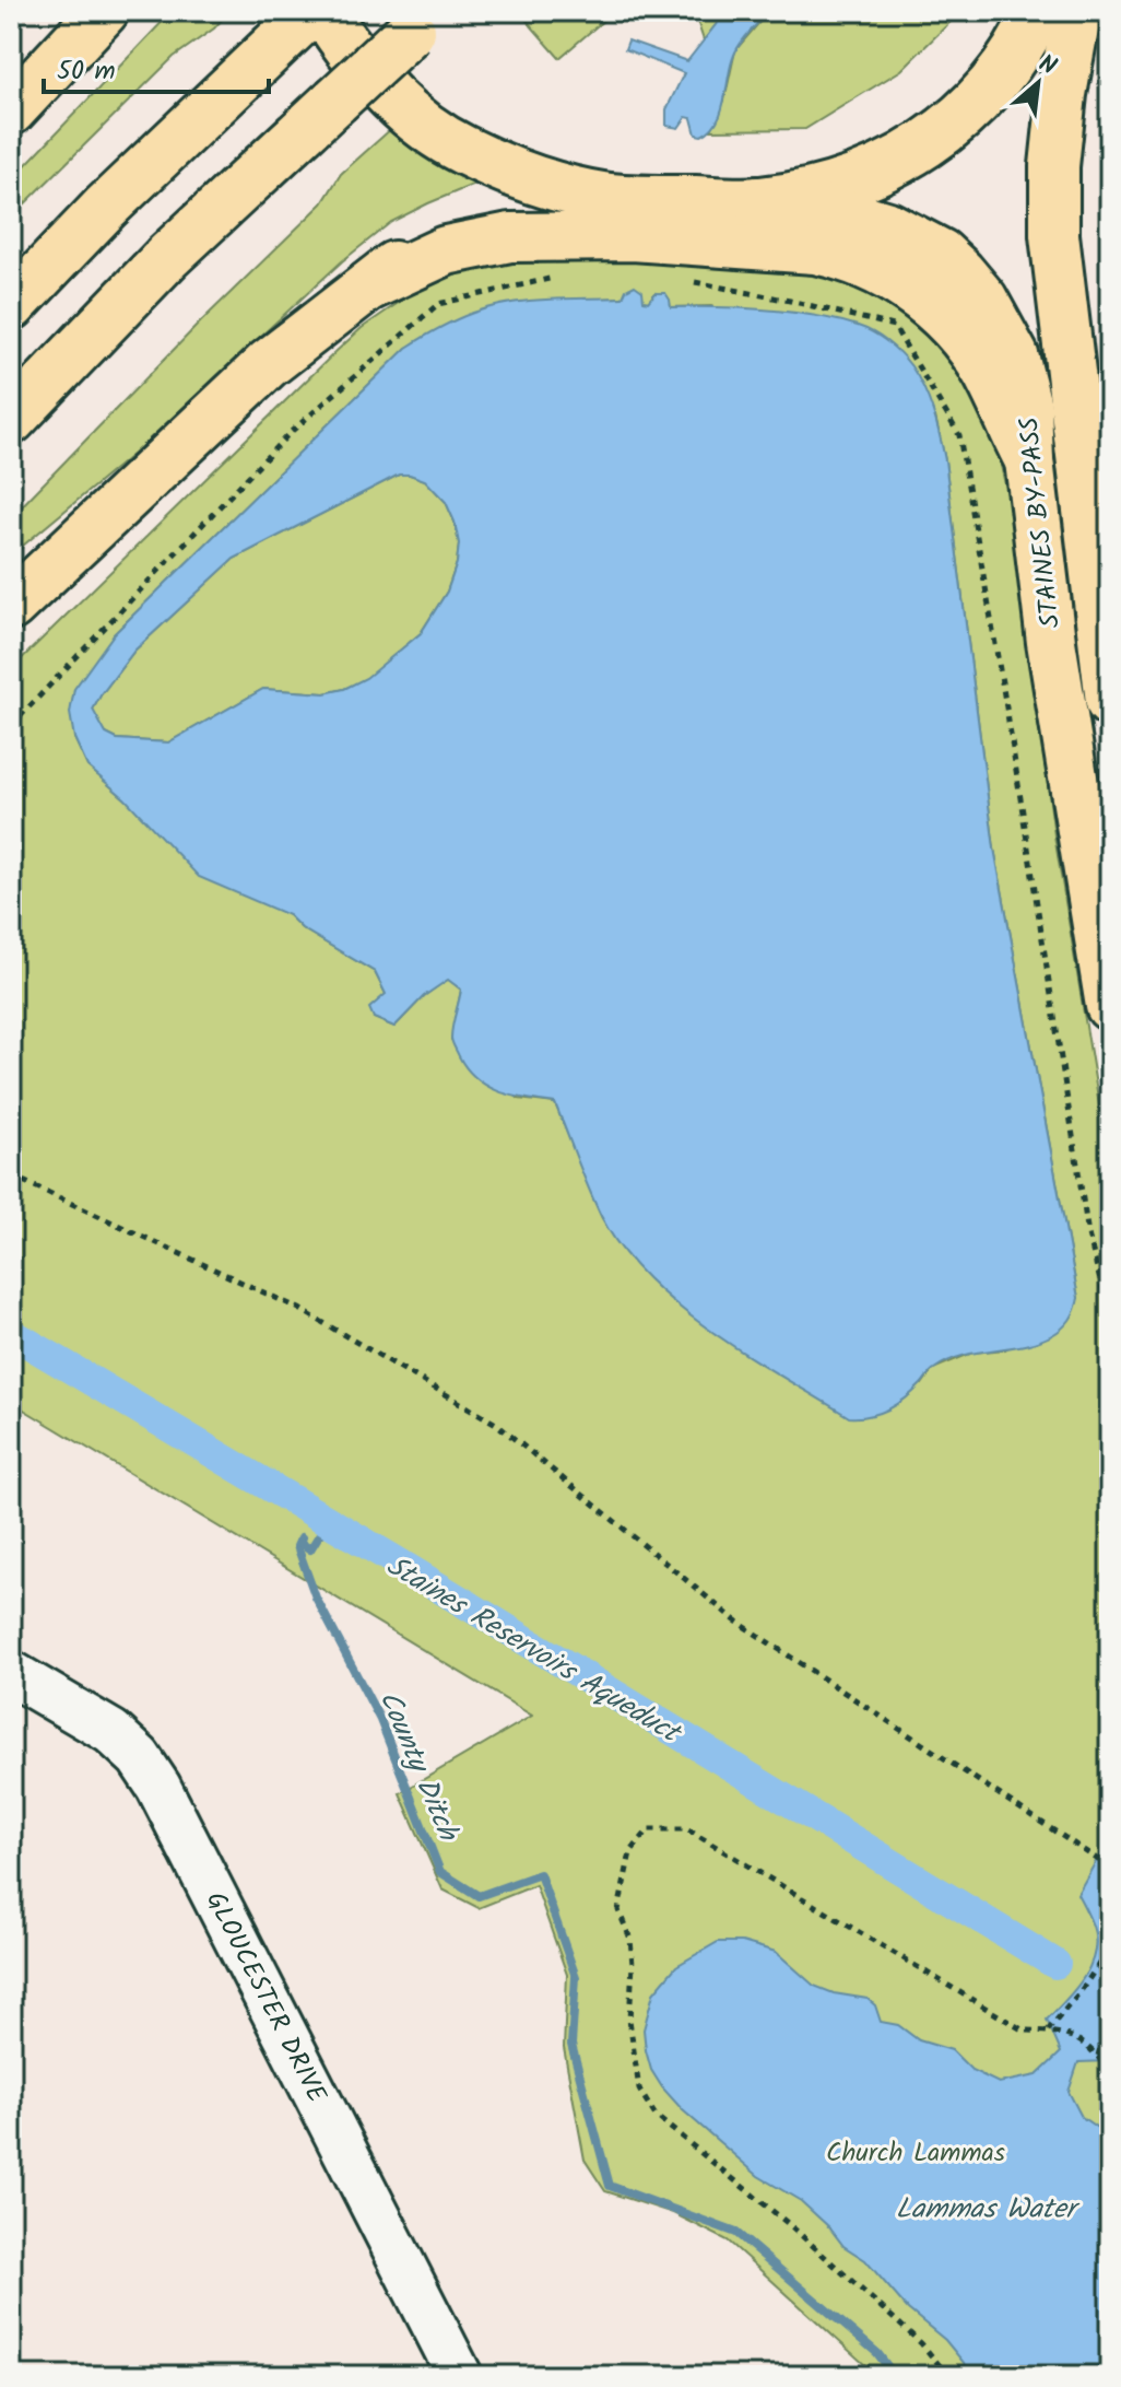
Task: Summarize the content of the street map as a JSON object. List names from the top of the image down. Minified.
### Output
{"streets":{"main road":["STAINES BY-PASS"],"street":["GLOUCESTER DRIVE"]},"water":["Staines Reservoirs Aqueduct","County Ditch","Lammas Water"],"parks":["Church Lammas"],"scale_bar":"50 m","north":"top right"}
